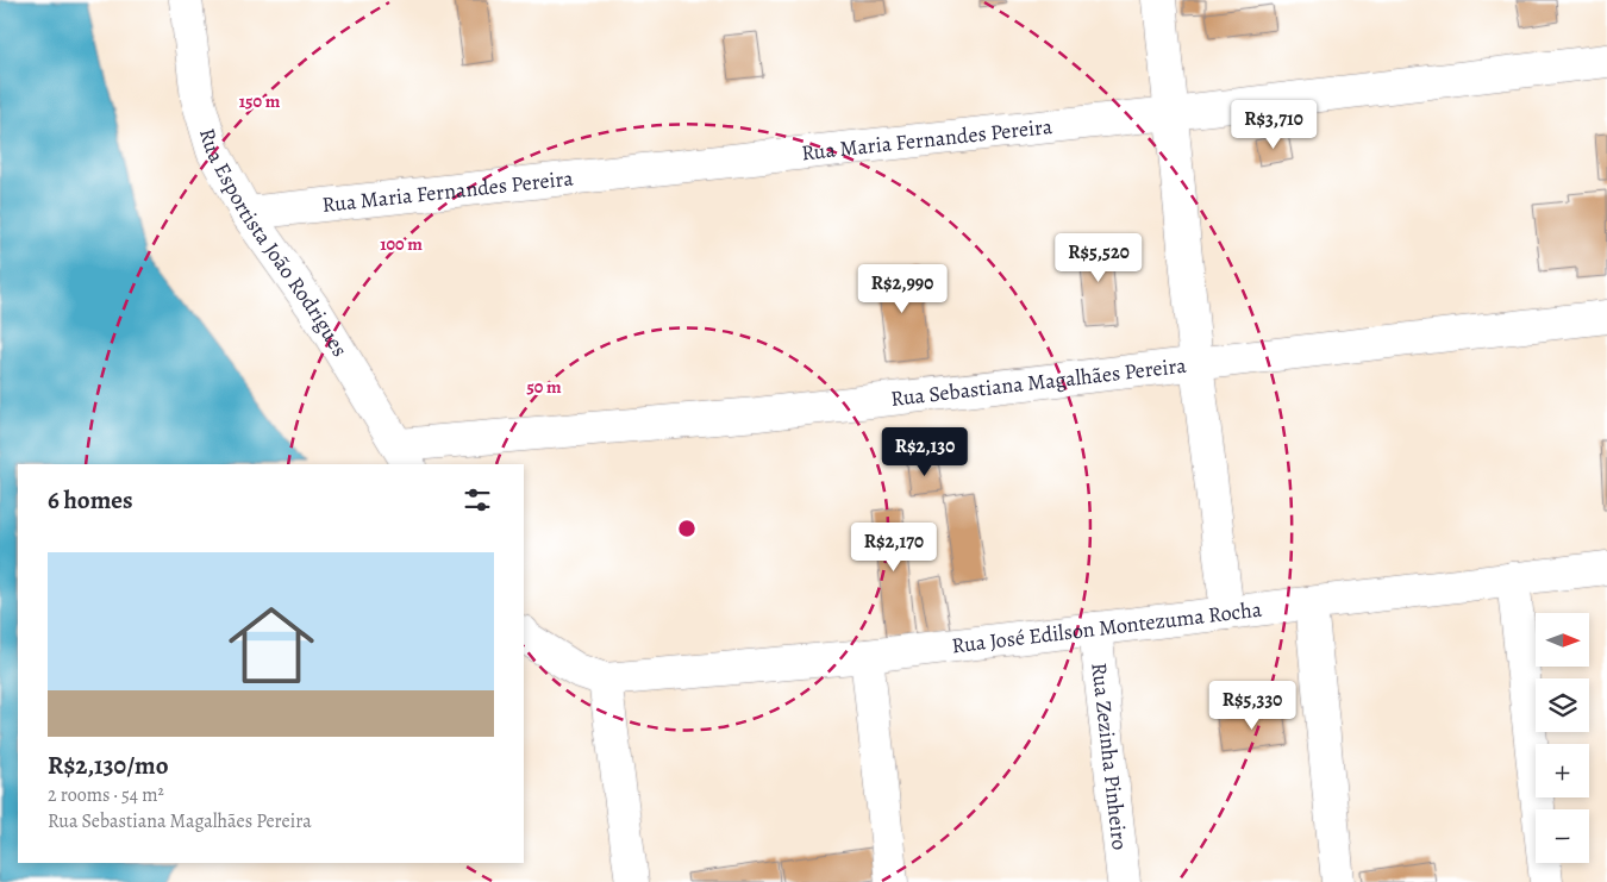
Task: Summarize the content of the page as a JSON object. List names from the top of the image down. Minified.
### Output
{"streets":{"street":["Rua Maria Fernandes Pereira","Rua Esportista João Rodrigues","Rua Sebastiana Magalhães Pereira","Rua José Edilson Montezuma Rocha","Rua Zezinha Pinheiro"]},"crossings":[["Rua Maria Fernandes Pereira","Rua Esportista João Rodrigues"],["Rua Esportista João Rodrigues","Rua Sebastiana Magalhães Pereira"],["Rua José Edilson Montezuma Rocha","Rua Zezinha Pinheiro"]],"north":"right","page":{"price":["R$3,710","R$5,520","R$2,990","R$2,130","R$2,170","R$5,330"],"heading":"6 homes","list":[{"name":"R$2,130/mo","note":"2 rooms · 54 m² · Rua Sebastiana Magalhães Pereira"}],"map_buttons":["+","−"]},"rings":["150 m","100 m","50 m"]}
